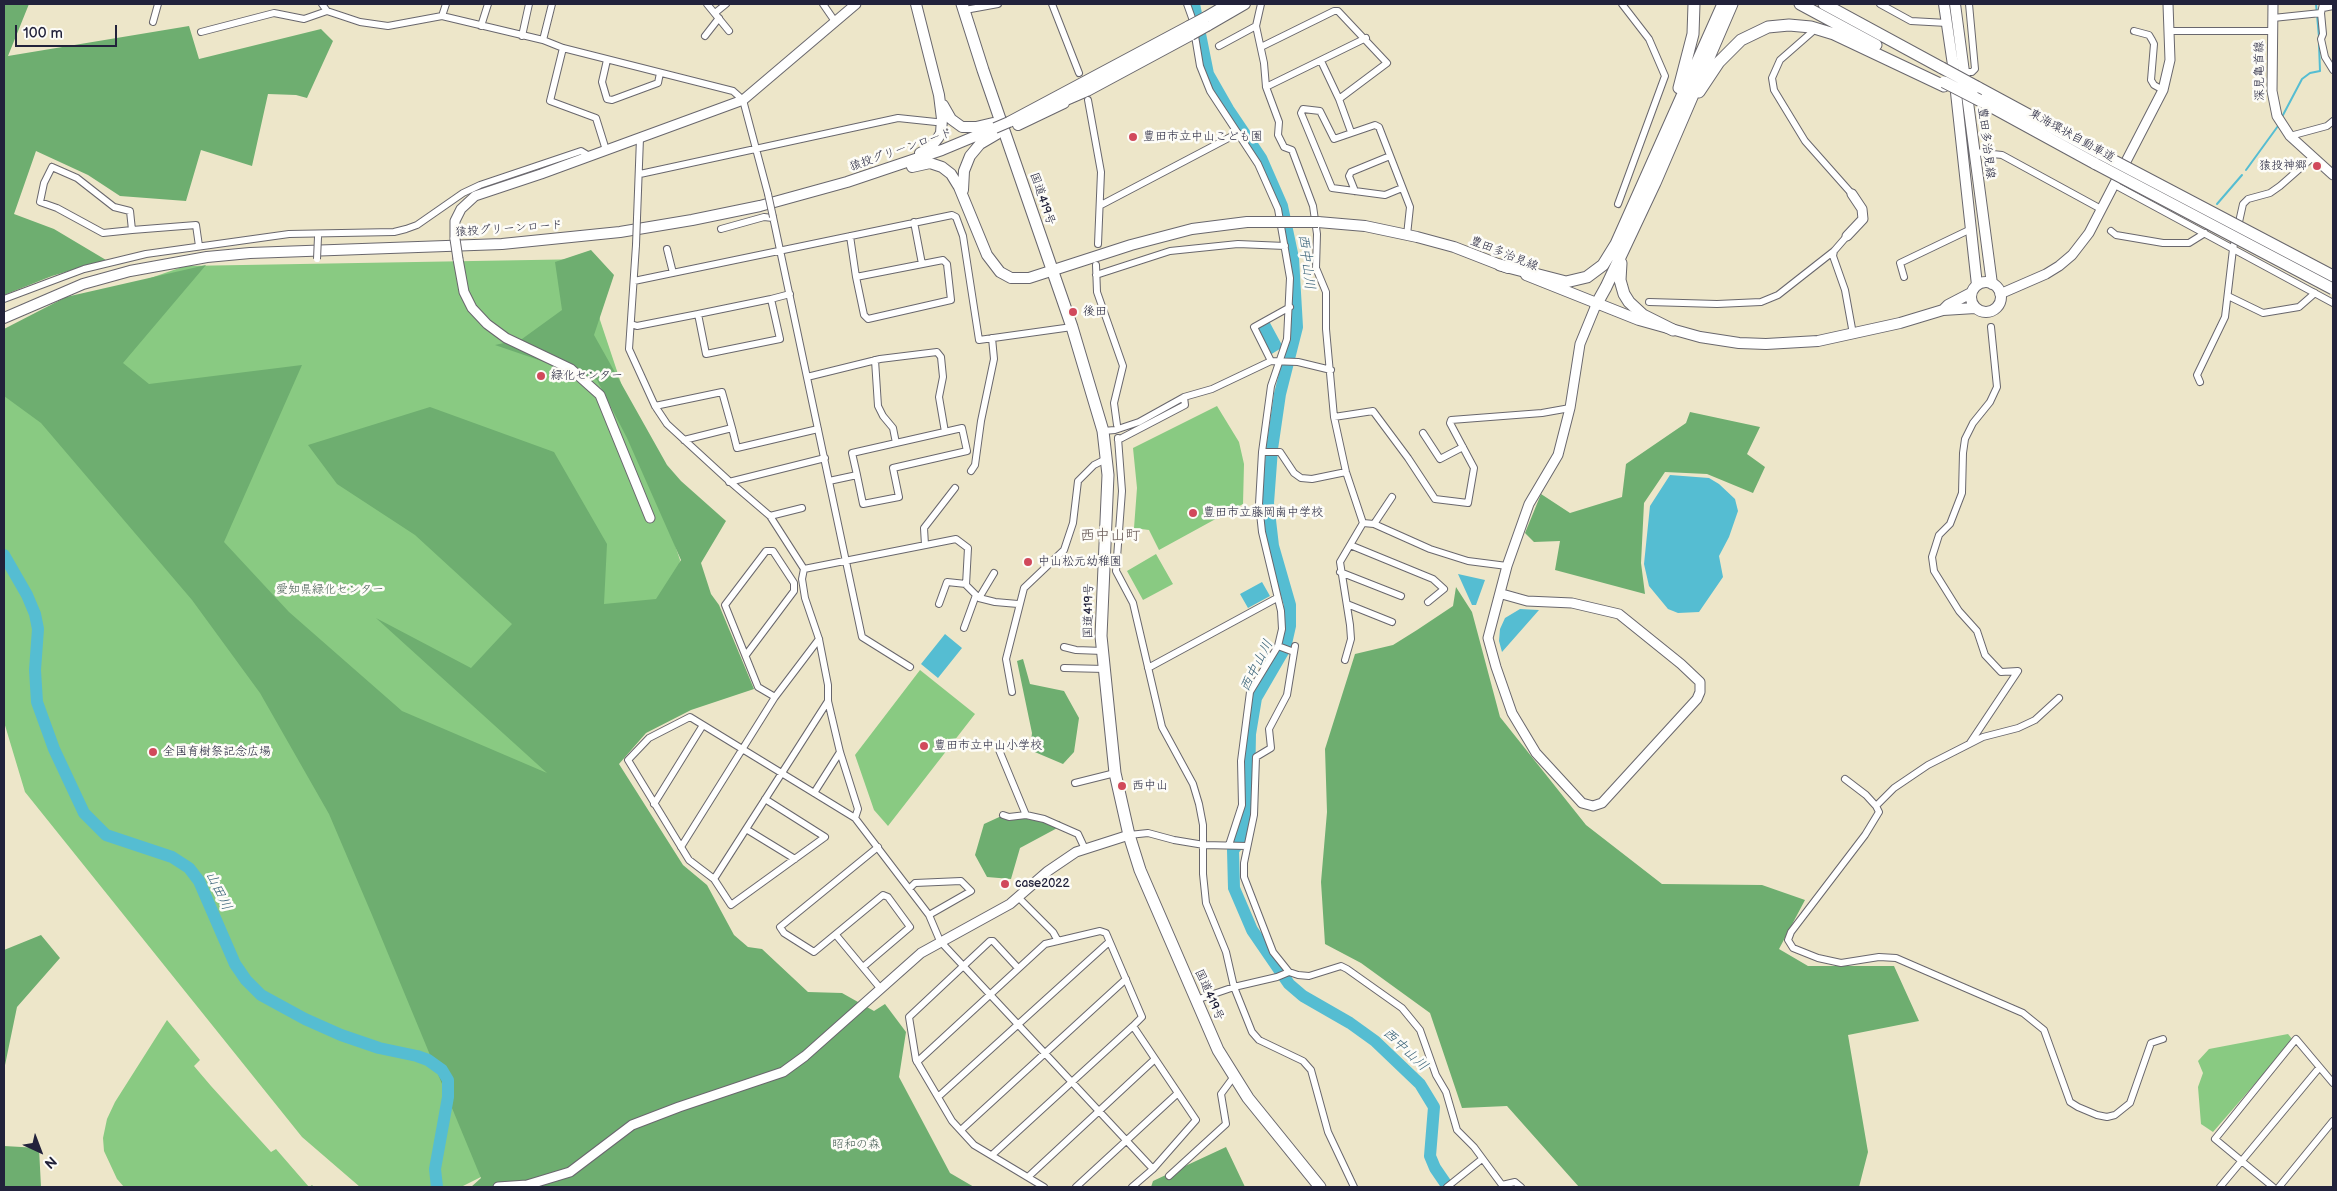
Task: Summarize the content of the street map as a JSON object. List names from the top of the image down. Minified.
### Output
{"streets":{"highway":["東海環状自動車道","国道419号"],"main road":["豊田多治見線","猿投グリーンロード"],"street":["深見亀首線"]},"crossings":[["豊田多治見線","国道419号"]],"districts":["西中山町"],"water":["西中山川","山田川"],"parks":["愛知県緑化センター","昭和の森"],"places":["豊田市立中山こども園","猿投神郷","後田","緑化センター","豊田市立藤岡南中学校","中山松元幼稚園","豊田市立中山小学校","全国育樹祭記念広場","西中山","case2022"],"scale_bar":"100 m","north":"bottom right"}
